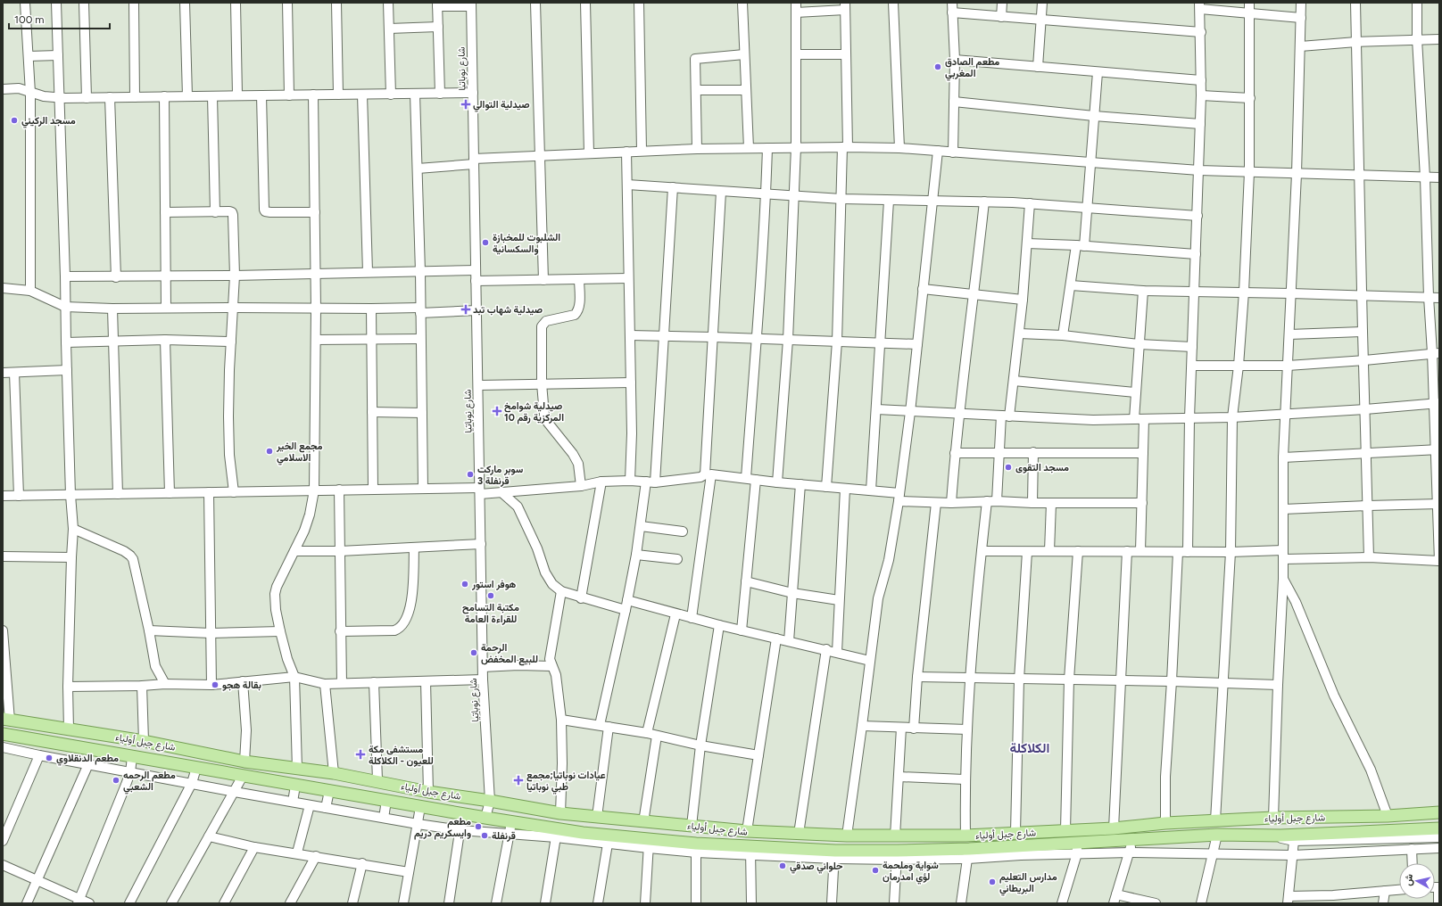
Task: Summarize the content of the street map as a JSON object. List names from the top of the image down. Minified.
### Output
{"streets":{"main road":["شارع جبل أولياء"],"street":["شارع نوباتيا"]},"crossings":[["شارع نوباتيا","شارع جبل أولياء"]],"districts":["الكلاكلة"],"places":{"other":["مطعم الصادق المغربي","مسجد الركيني","الشلبوت للمخبازة والسكسانية","مجمع الخير الاسلامي","مسجد التقوى","سوبر ماركت قرنفلة 3","هوفر استور","مكتبة التسامح للقراءة العامة","الرحمة للبيع المخفض","بقالة هجو","مطعم الدنقلاوي","مطعم الرحمه الشعبي","مطعم وايسكريم دريم","قرنفلة","حلواني صدقي","شواية وملحمة لؤي امدرمان","مدارس التعليم البريطاني"],"health":["صيدلية التوالي","صيدلية شهاب تبد","صيدلية شوامخ المركزية رقم 10","مستشفى مكة للعيون - الكلاكلة","عيادات نوباتيا;مجمع طبي نوباتيا"]},"scale_bar":"100 m","north":"left"}
